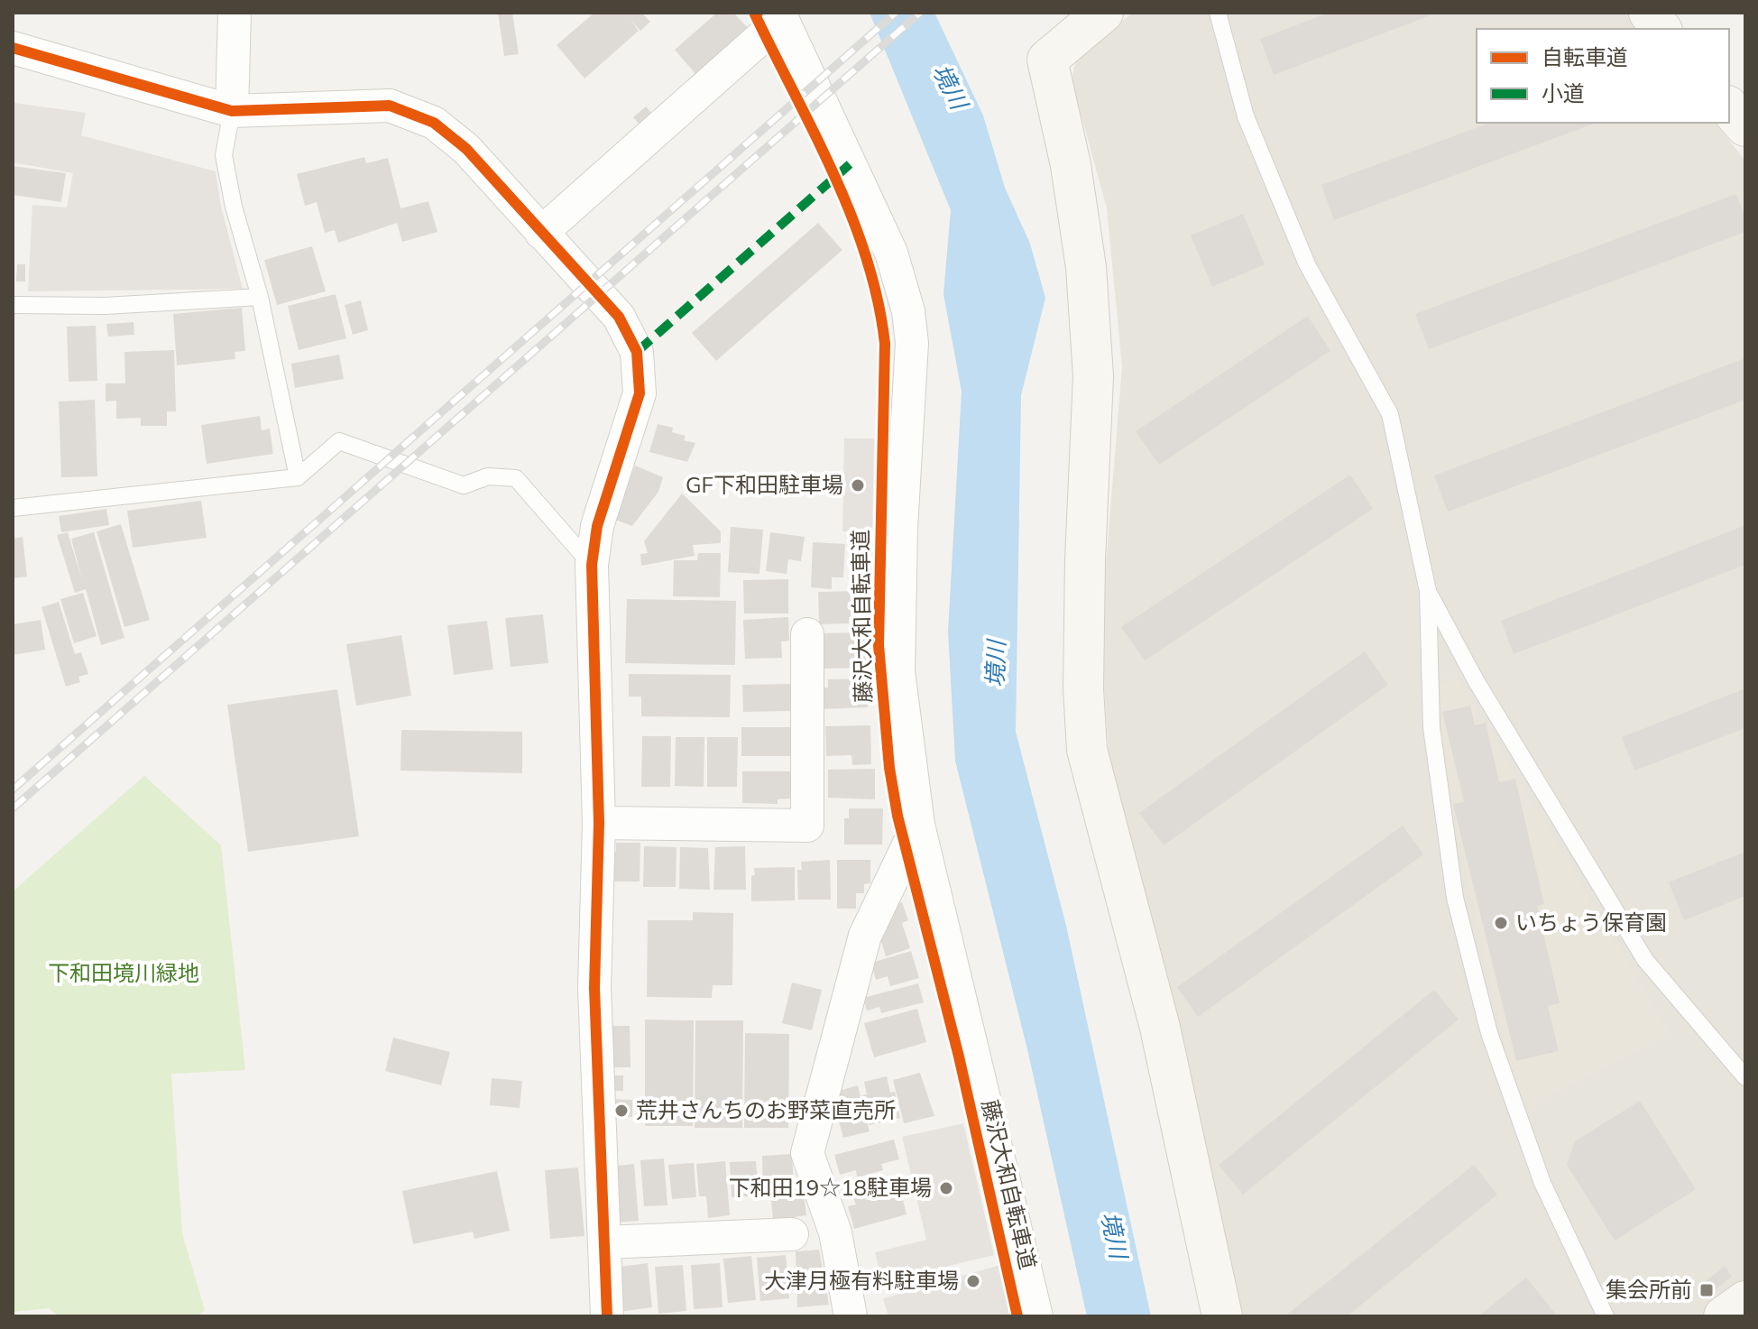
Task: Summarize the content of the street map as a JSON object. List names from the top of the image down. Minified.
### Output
{"streets":{"cycle path":["藤沢大和自転車道"]},"water":["境川"],"parks":["下和田境川緑地"],"places":{"other":["GF下和田駐車場","いちょう保育園","荒井さんちのお野菜直売所","下和田19☆18駐車場","大津月極有料駐車場"],"transit":["集会所前"]},"legend":["自転車道","小道"]}
